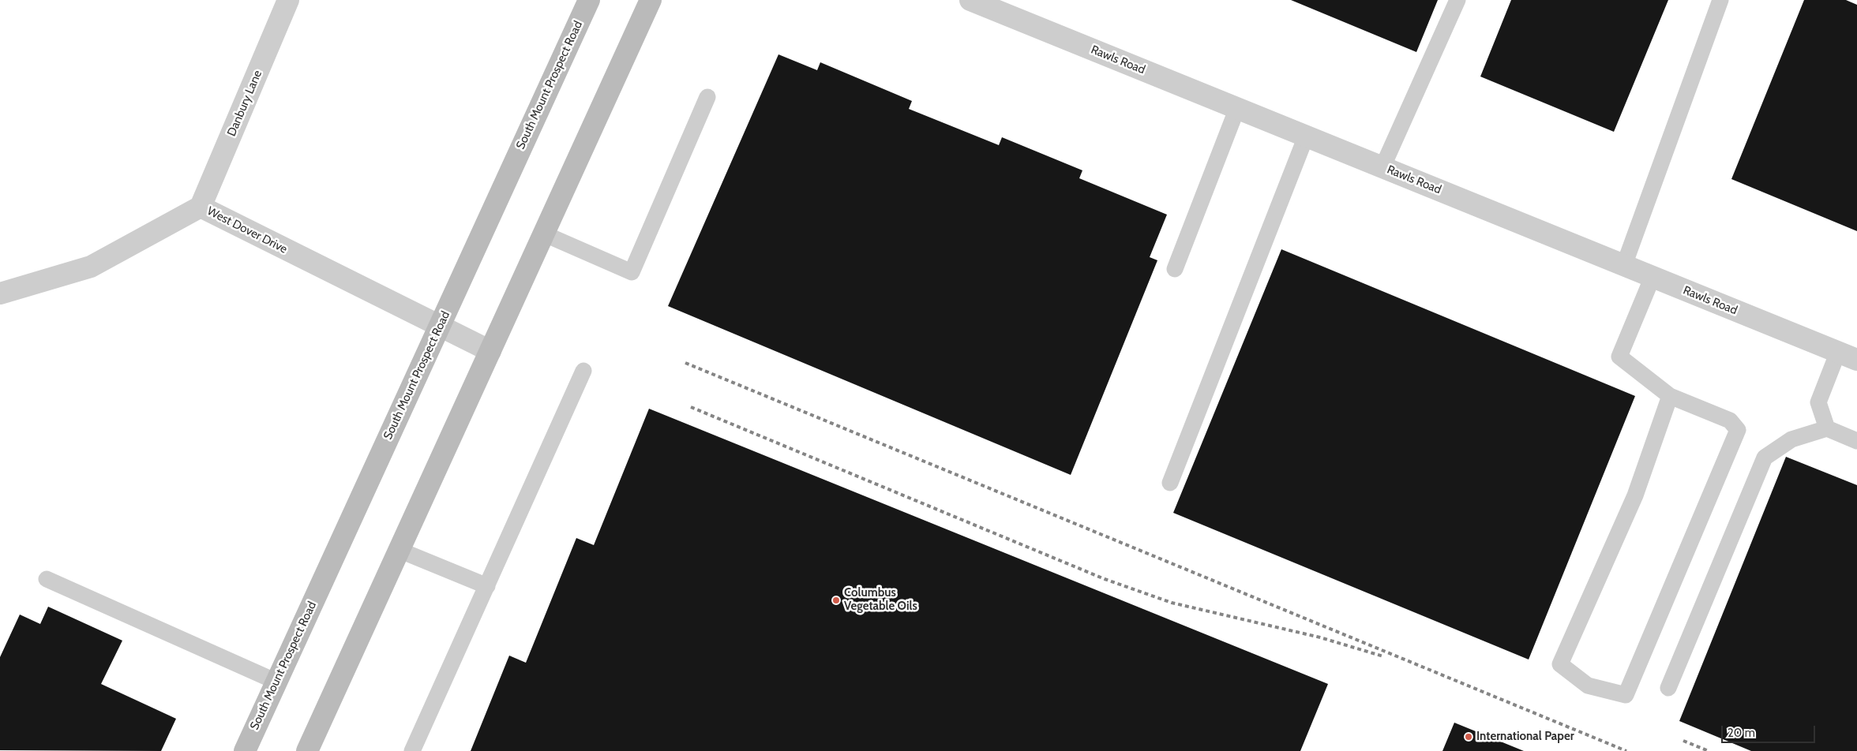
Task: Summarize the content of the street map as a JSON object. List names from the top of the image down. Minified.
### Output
{"streets":{"main road":["South Mount Prospect Road"],"street":["Rawls Road","Danbury Lane","West Dover Drive"]},"crossings":[["South Mount Prospect Road","West Dover Drive"],["Danbury Lane","West Dover Drive"]],"places":["Columbus Vegetable Oils","International Paper"],"scale_bar":"20 m"}
